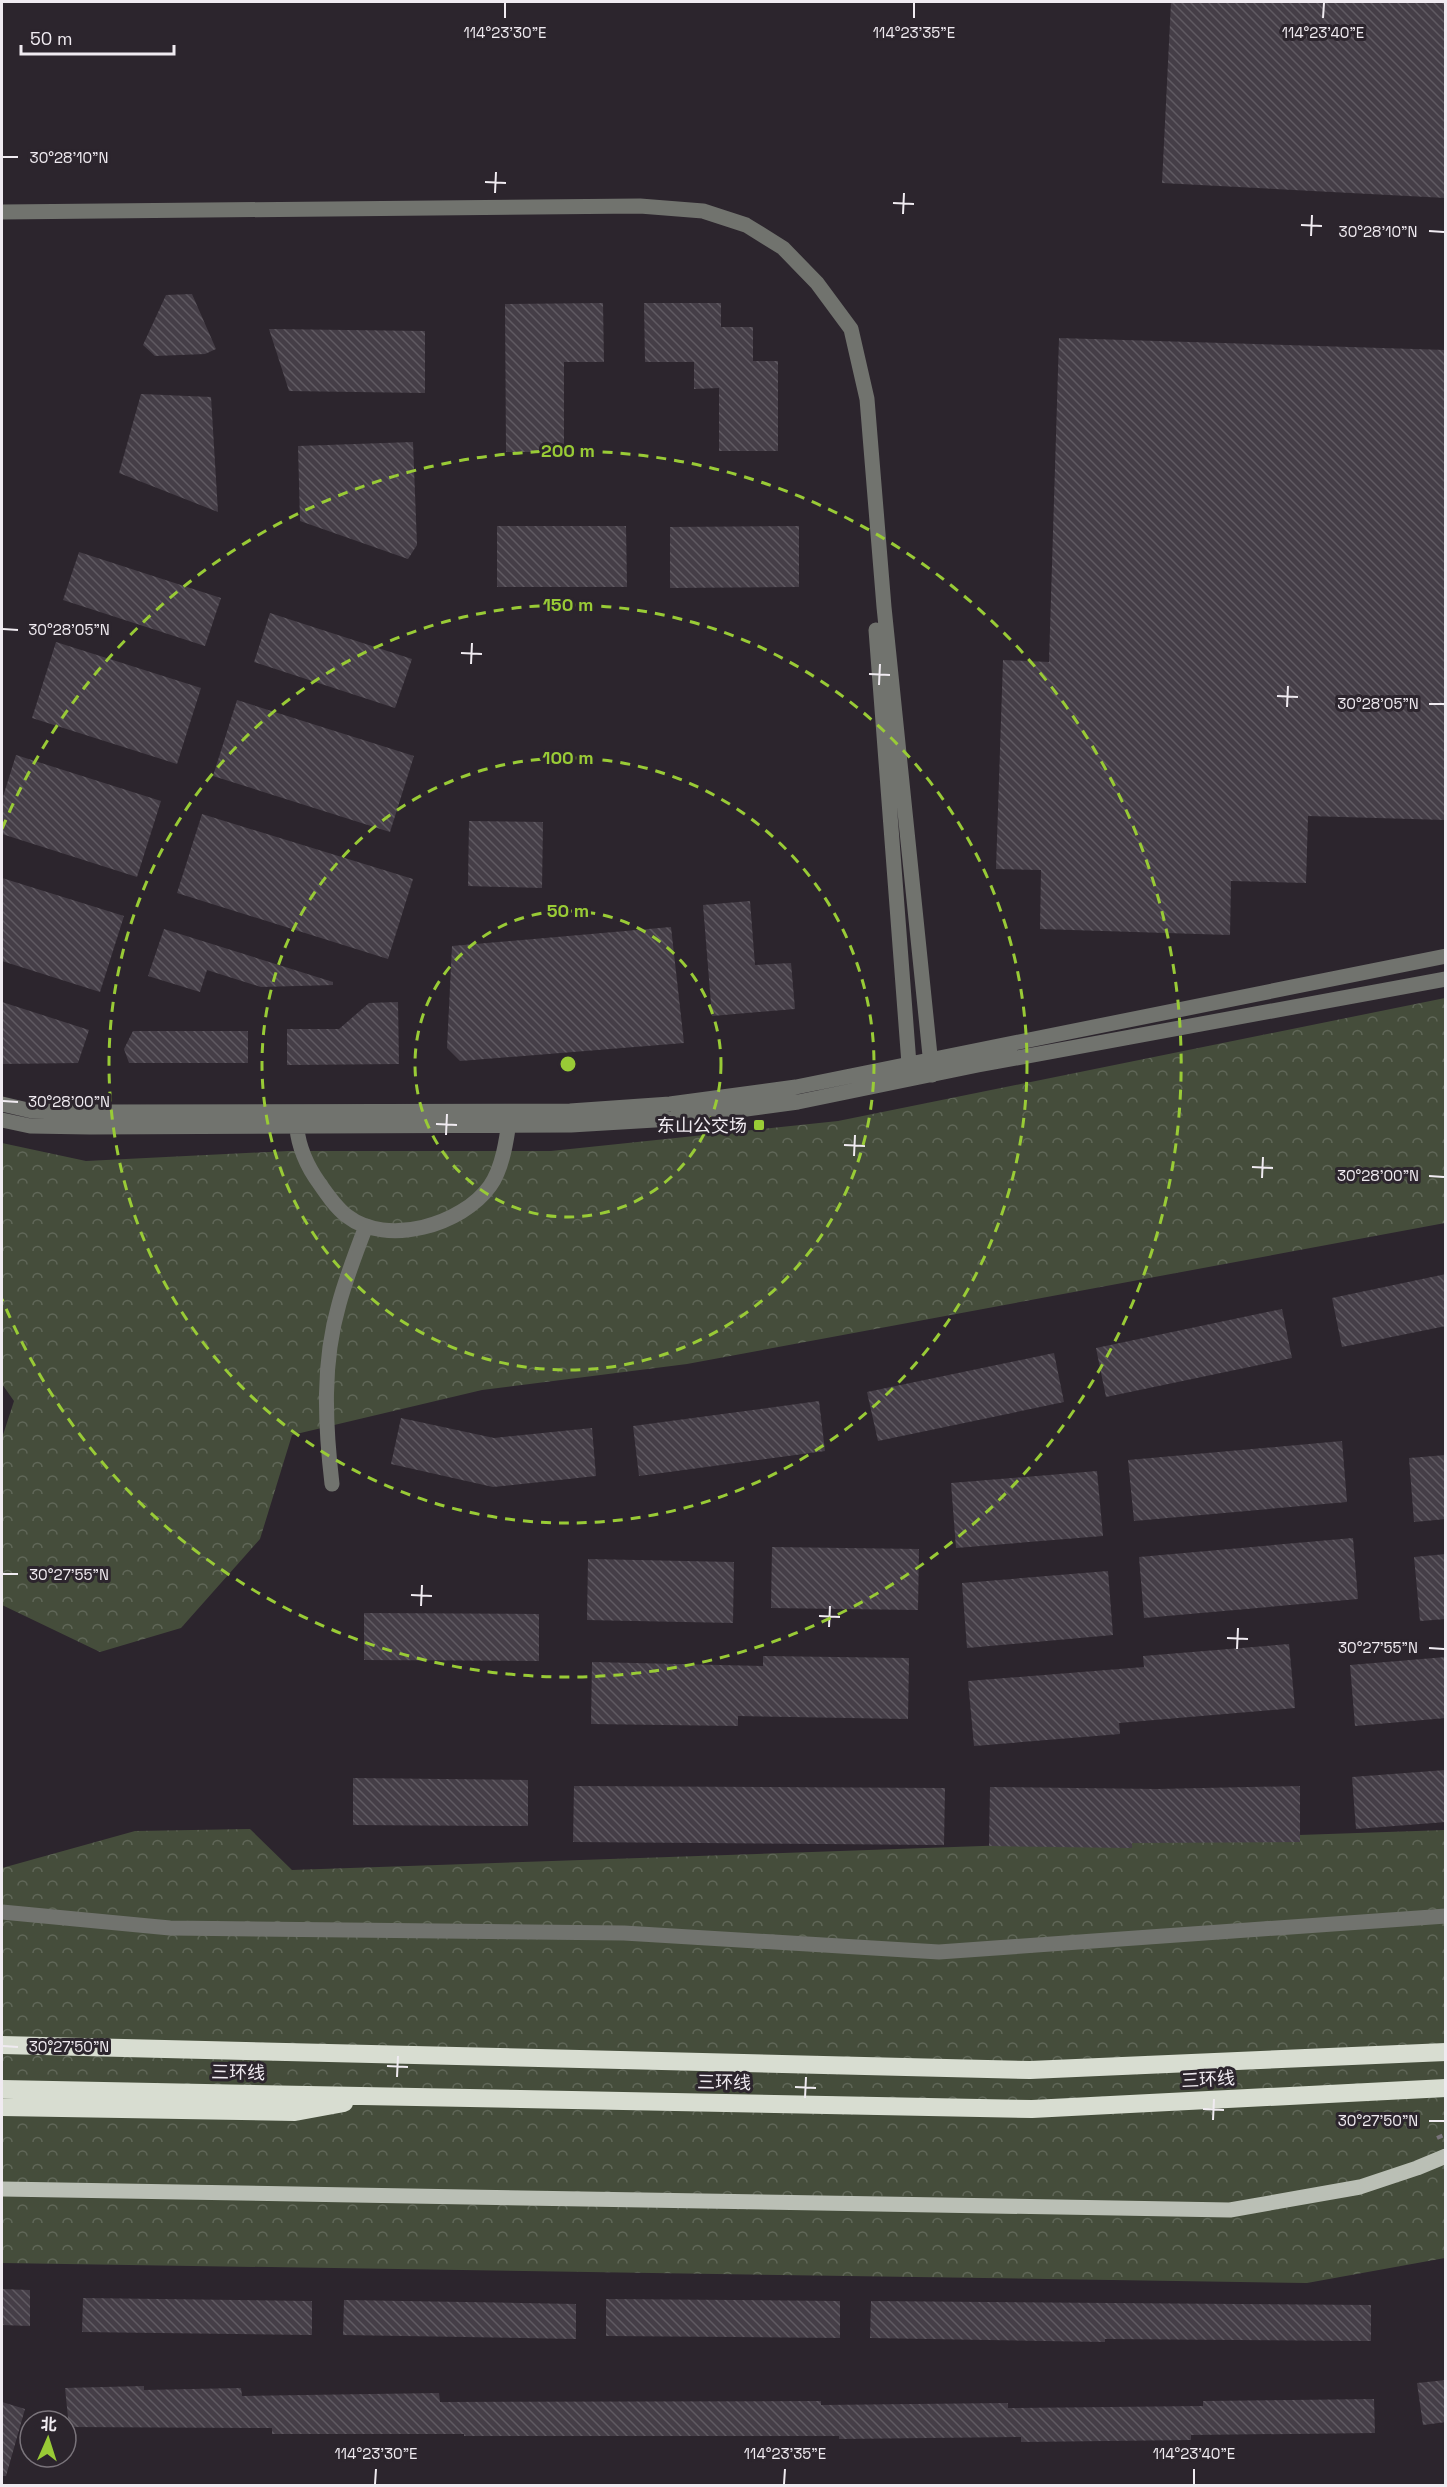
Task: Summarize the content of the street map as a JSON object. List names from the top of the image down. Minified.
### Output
{"streets":{"highway":["三环线"]},"places":{"transit":["东山公交场"]},"scale_bar":"50 m","north":"top","coordinates":["114°23'30\"E","114°23'35\"E","114°23'40\"E","30°28'10\"N","30°28'05\"N","30°28'00\"N","30°27'55\"N","30°27'50\"N"],"rings":["200 m","150 m","100 m","50 m"]}
